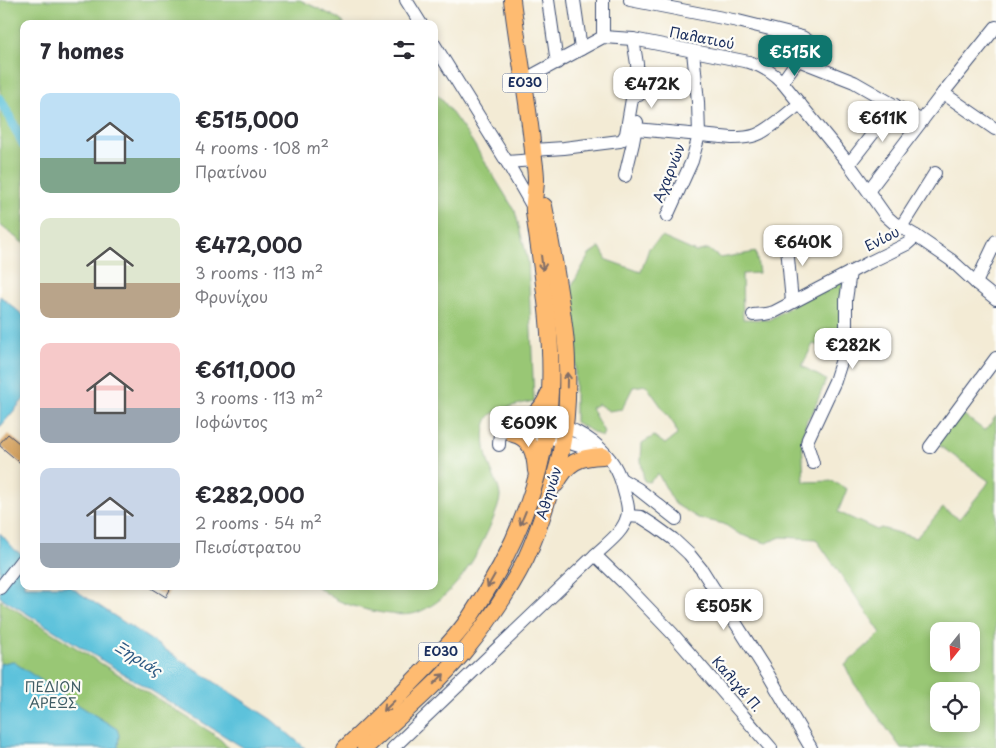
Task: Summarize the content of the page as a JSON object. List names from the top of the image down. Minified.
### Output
{"streets":{"main road":["ΕΟ30","Αθηνών"],"street":["Παλατιού","Αχαρνών","Ενίου","Καλιγά Π."]},"crossings":[["Παλατιού","Αχαρνών"],["Παλατιού","Ενίου"]],"water":["Ξηριάς"],"parks":["ΠΕΔΙΟΝ ΑΡΕΩΣ"],"north":"bottom","page":{"heading":"7 homes","price":["€515K","€472K","€611K","€640K","€282K","€609K","€505K"],"list":[{"name":"€515,000","note":"4 rooms · 108 m² · Πρατίνου"},{"name":"€472,000","note":"3 rooms · 113 m² · Φρυνίχου"},{"name":"€611,000","note":"3 rooms · 113 m² · Ιοφώντος"},{"name":"€282,000","note":"2 rooms · 54 m² · Πεισίστρατου"}]}}
